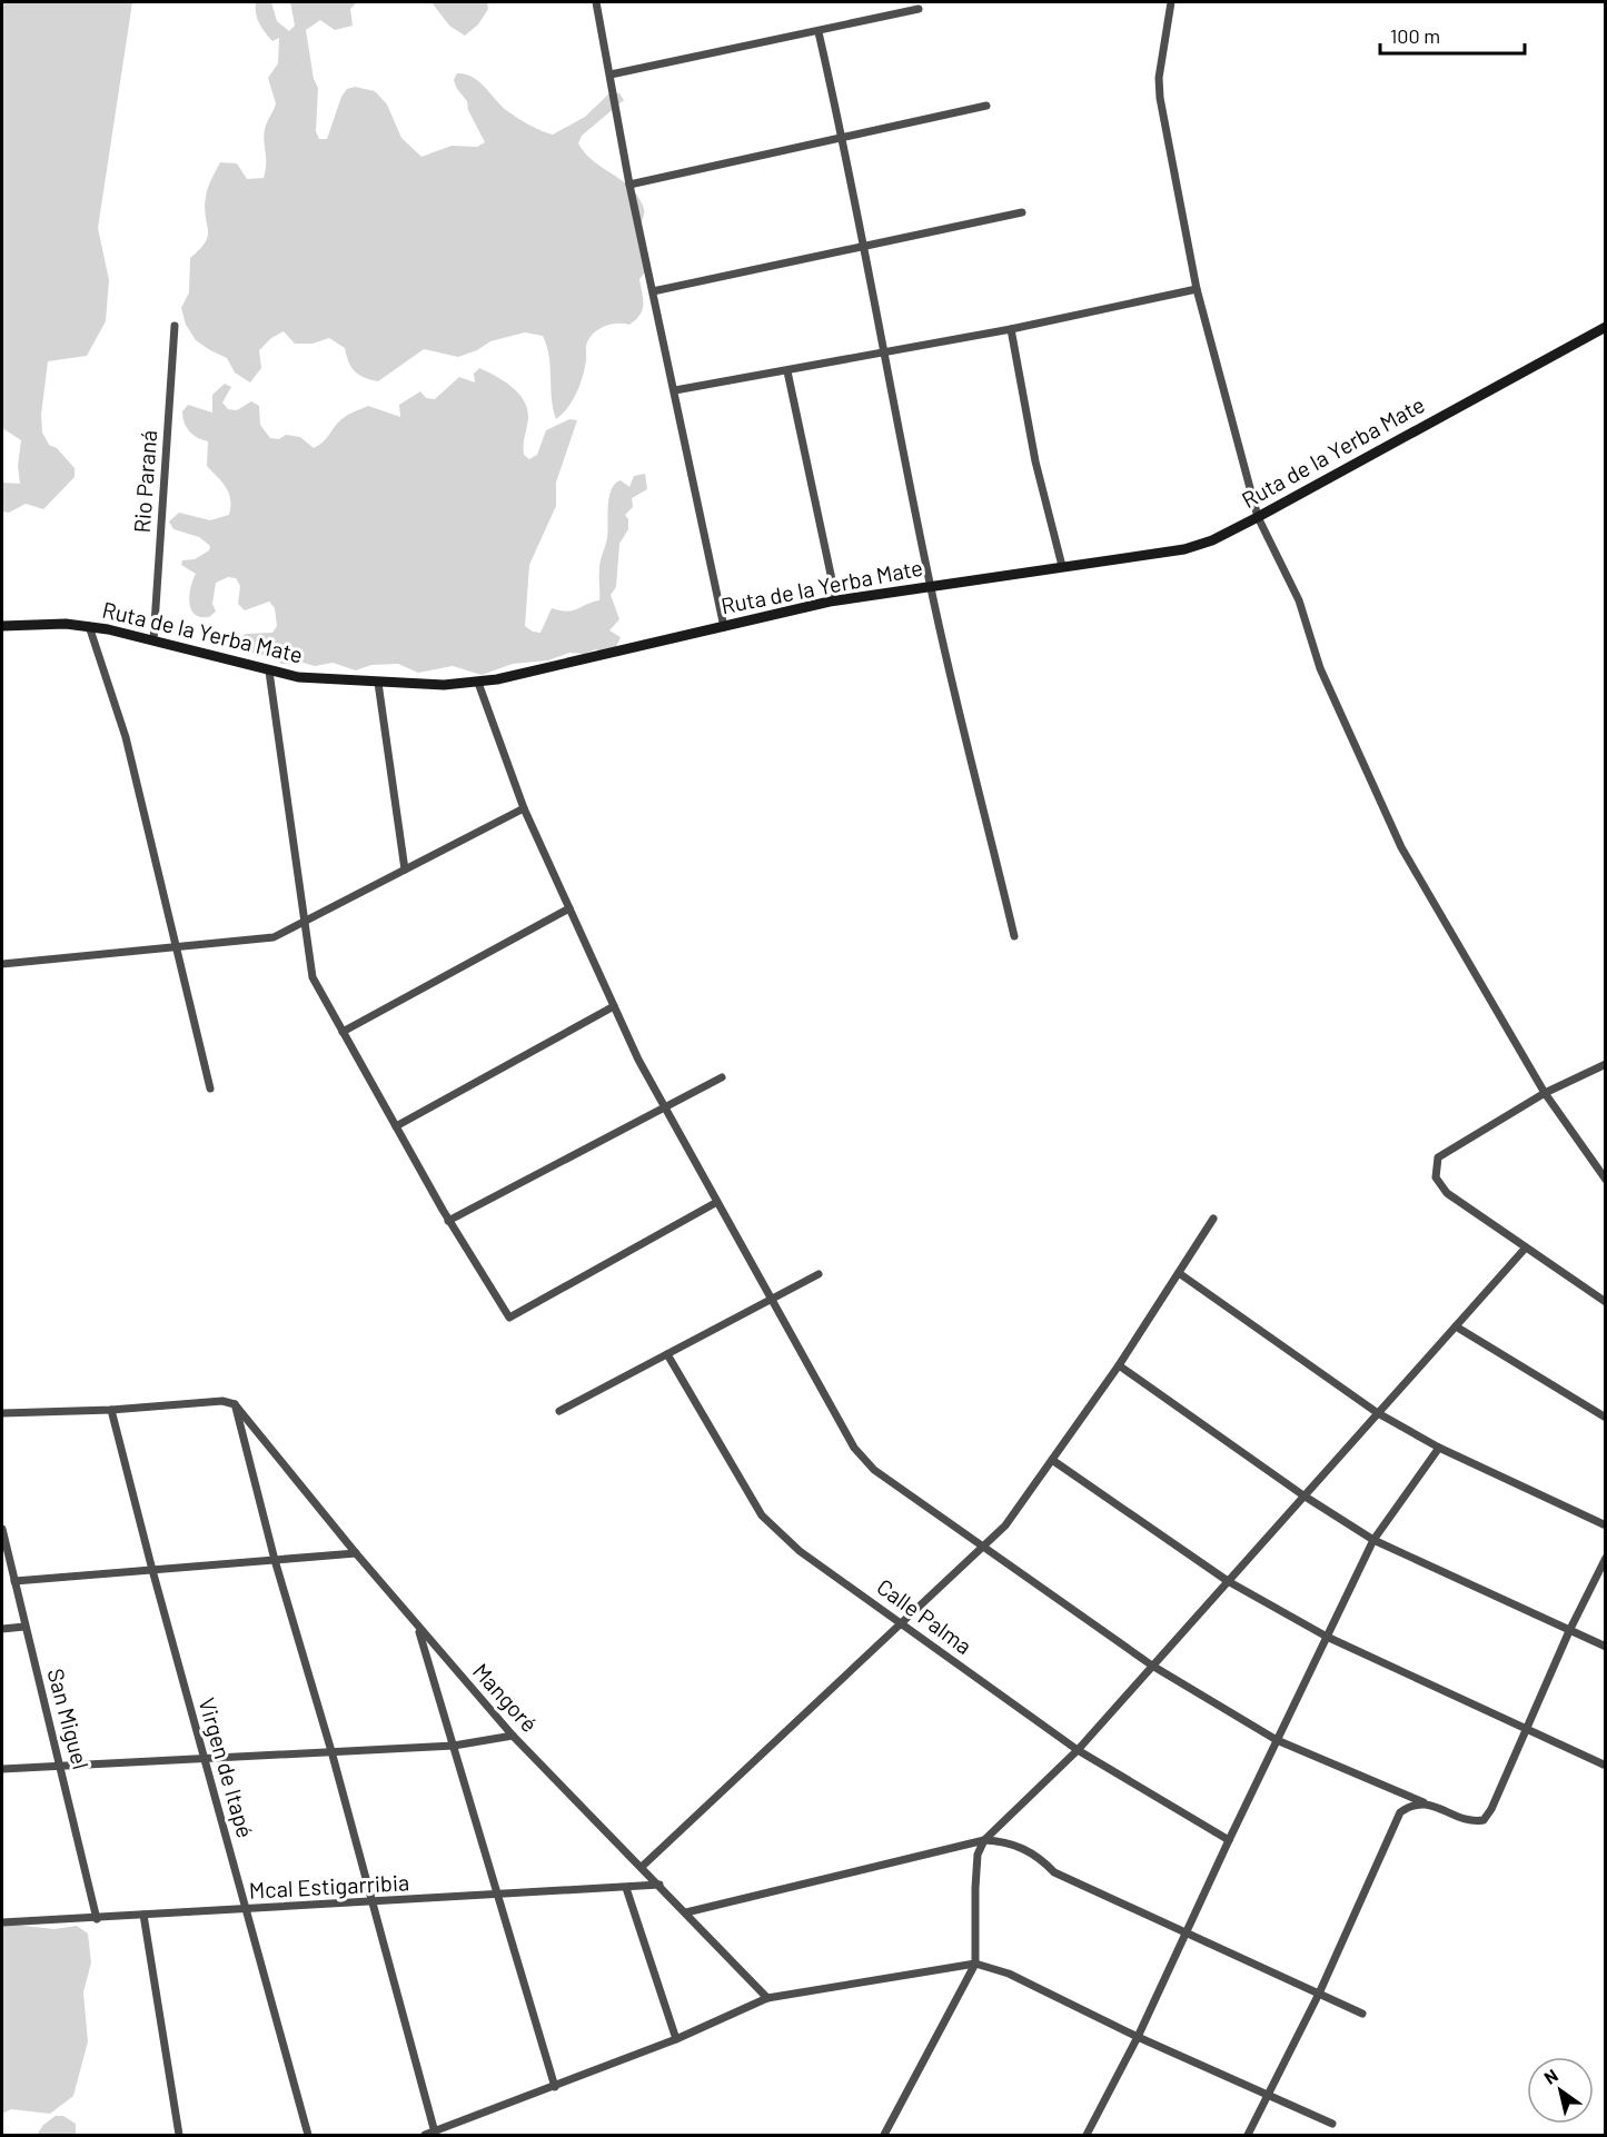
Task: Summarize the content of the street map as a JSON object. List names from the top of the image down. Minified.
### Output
{"streets":{"main road":["Ruta de la Yerba Mate"],"street":["Rio Paraná","Calle Palma","Mangoré","San Miguel","Virgen de Itapé","Mcal Estigarribia"]},"crossings":[["Ruta de la Yerba Mate","Rio Paraná"],["Mangoré","Mcal Estigarribia"],["San Miguel","Mcal Estigarribia"],["Virgen de Itapé","Mcal Estigarribia"]],"scale_bar":"100 m","north":"top left"}
